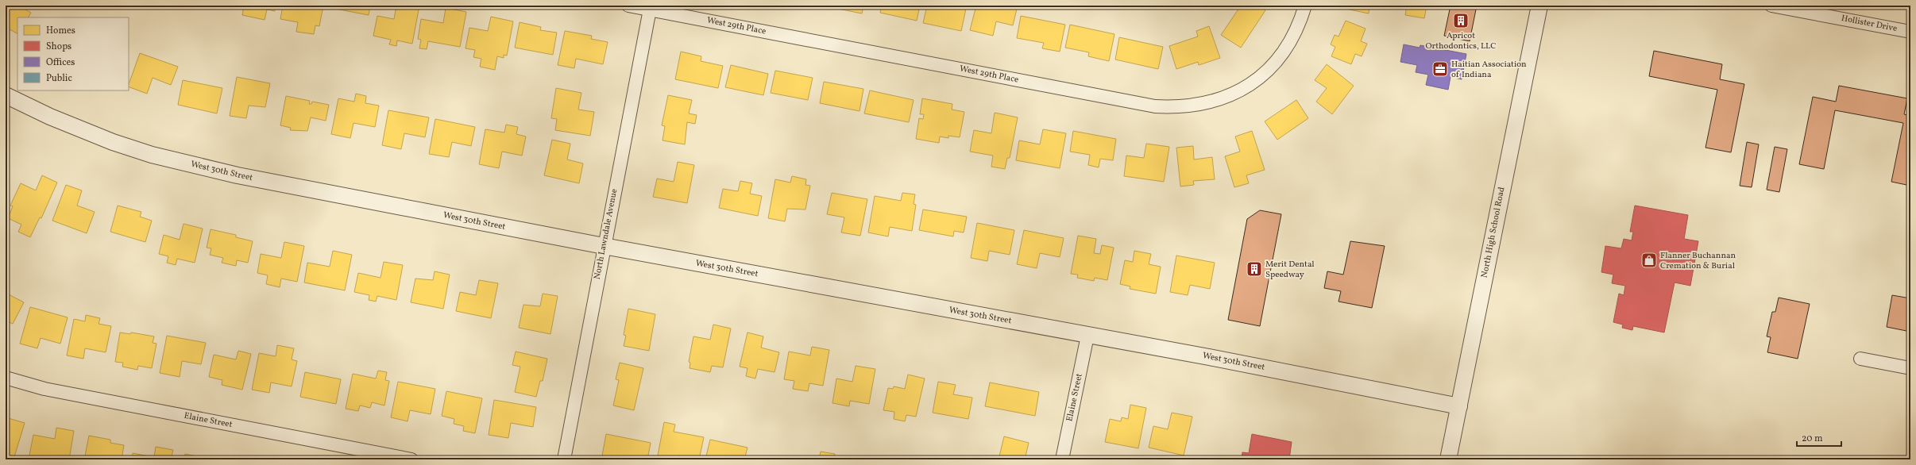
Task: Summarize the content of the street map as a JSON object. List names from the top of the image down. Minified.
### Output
{"streets":{"street":["Hollister Drive","West 29th Place","West 30th Street","North High School Road","North Lawndale Avenue","Elaine Street"]},"crossings":[["West 29th Place","North Lawndale Avenue"],["West 30th Street","North High School Road"],["West 30th Street","North Lawndale Avenue"],["West 30th Street","Elaine Street"]],"places":{"building":["Apricot Orthodontics, LLC","Merit Dental Speedway"],"office":["Haitian Association of Indiana"],"shop":["Flanner Buchannan Cremation & Burial"]},"legend":["Homes","Shops","Offices","Public"],"scale_bar":"20 m"}
